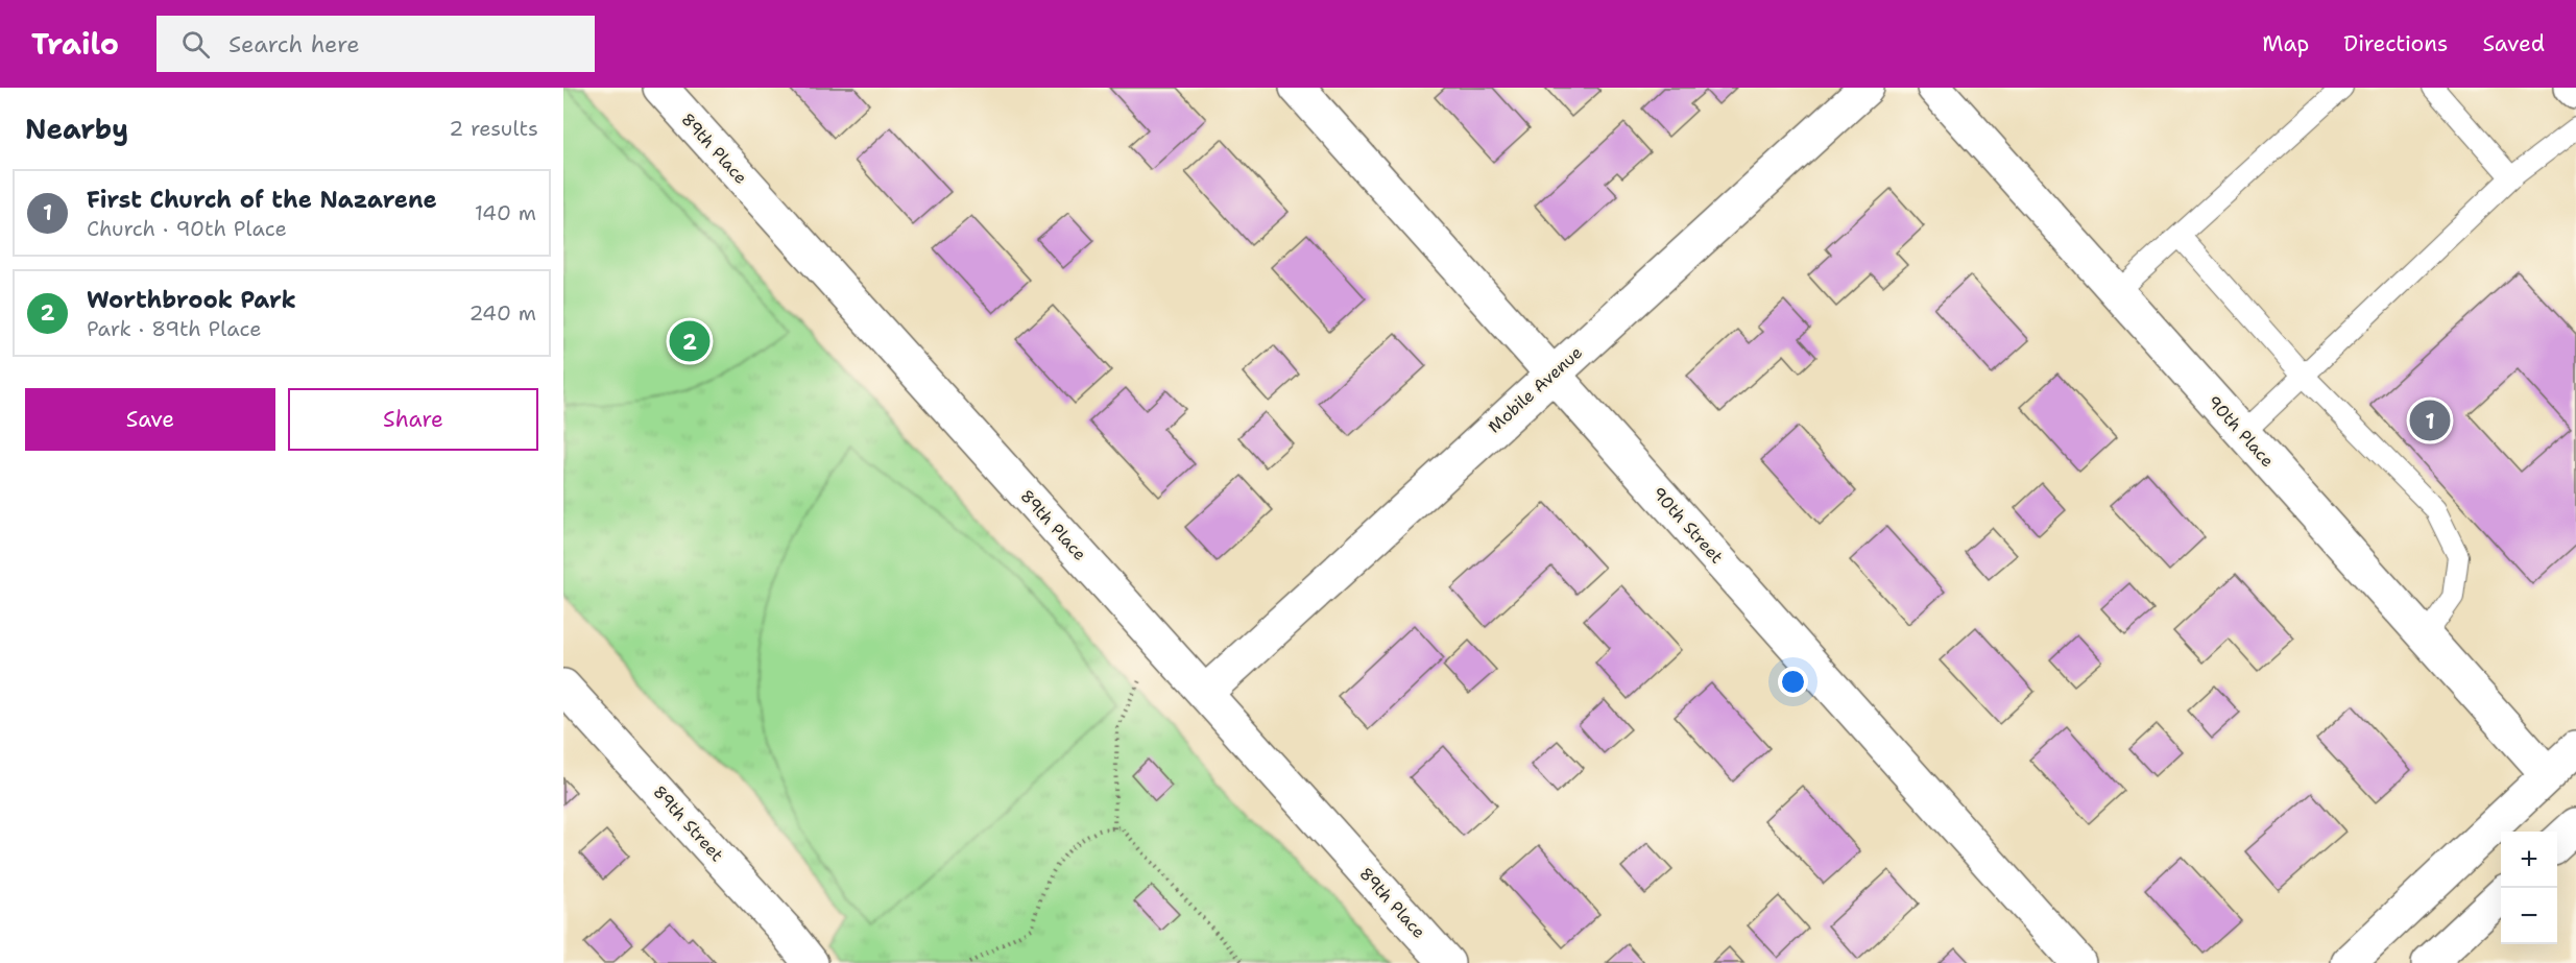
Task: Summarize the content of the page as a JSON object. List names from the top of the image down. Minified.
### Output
{"streets":{"street":["89th Place","Mobile Avenue","90th Place","90th Street","89th Street"]},"crossings":[["89th Place","Mobile Avenue"],["Mobile Avenue","90th Street"]],"page":{"header":"Trailo","search":"Search here","nav":["Map","Directions","Saved"],"heading":["Nearby","2 results"],"list":[{"mark":"1","name":"First Church of the Nazarene","note":"Church · 90th Place","value":"140 m"},{"mark":"2","name":"Worthbrook Park","note":"Park · 89th Place","value":"240 m"}],"pins":["2","1"],"buttons":["Save","Share"],"map_buttons":["+","−"]}}
